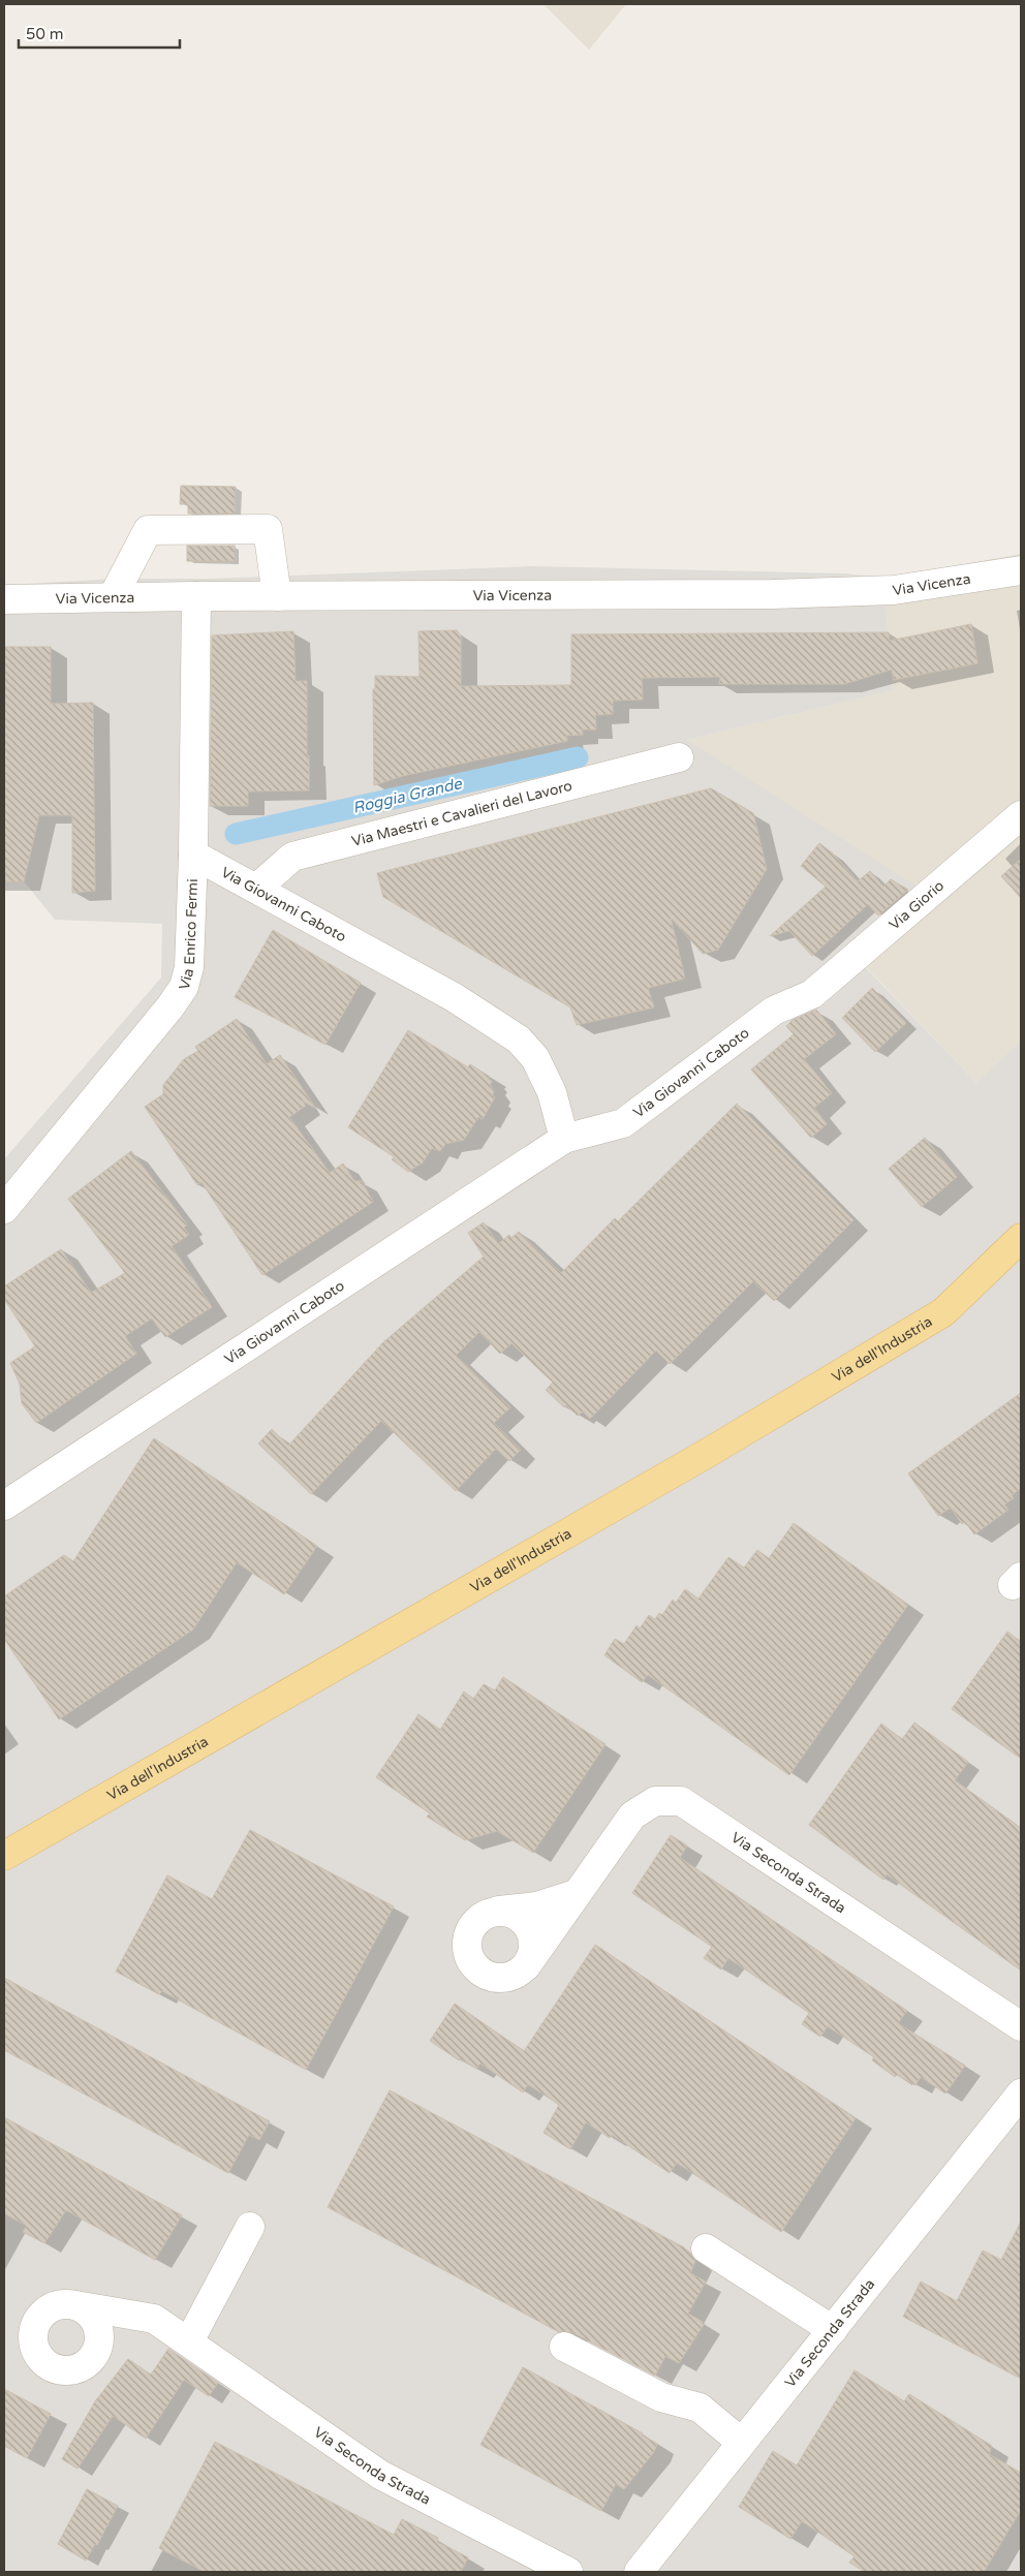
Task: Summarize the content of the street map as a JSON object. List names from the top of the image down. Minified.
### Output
{"streets":{"main road":["Via dell'Industria"],"street":["Via Vicenza","Via Maestri e Cavalieri del Lavoro","Via Giovanni Caboto","Via Giorio","Via Enrico Fermi","Via Seconda Strada"]},"crossings":[["Via Vicenza","Via Enrico Fermi"],["Via Maestri e Cavalieri del Lavoro","Via Giovanni Caboto"],["Via Giovanni Caboto","Via Giorio"],["Via Giovanni Caboto","Via Enrico Fermi"]],"water":["Roggia Grande"],"scale_bar":"50 m"}
